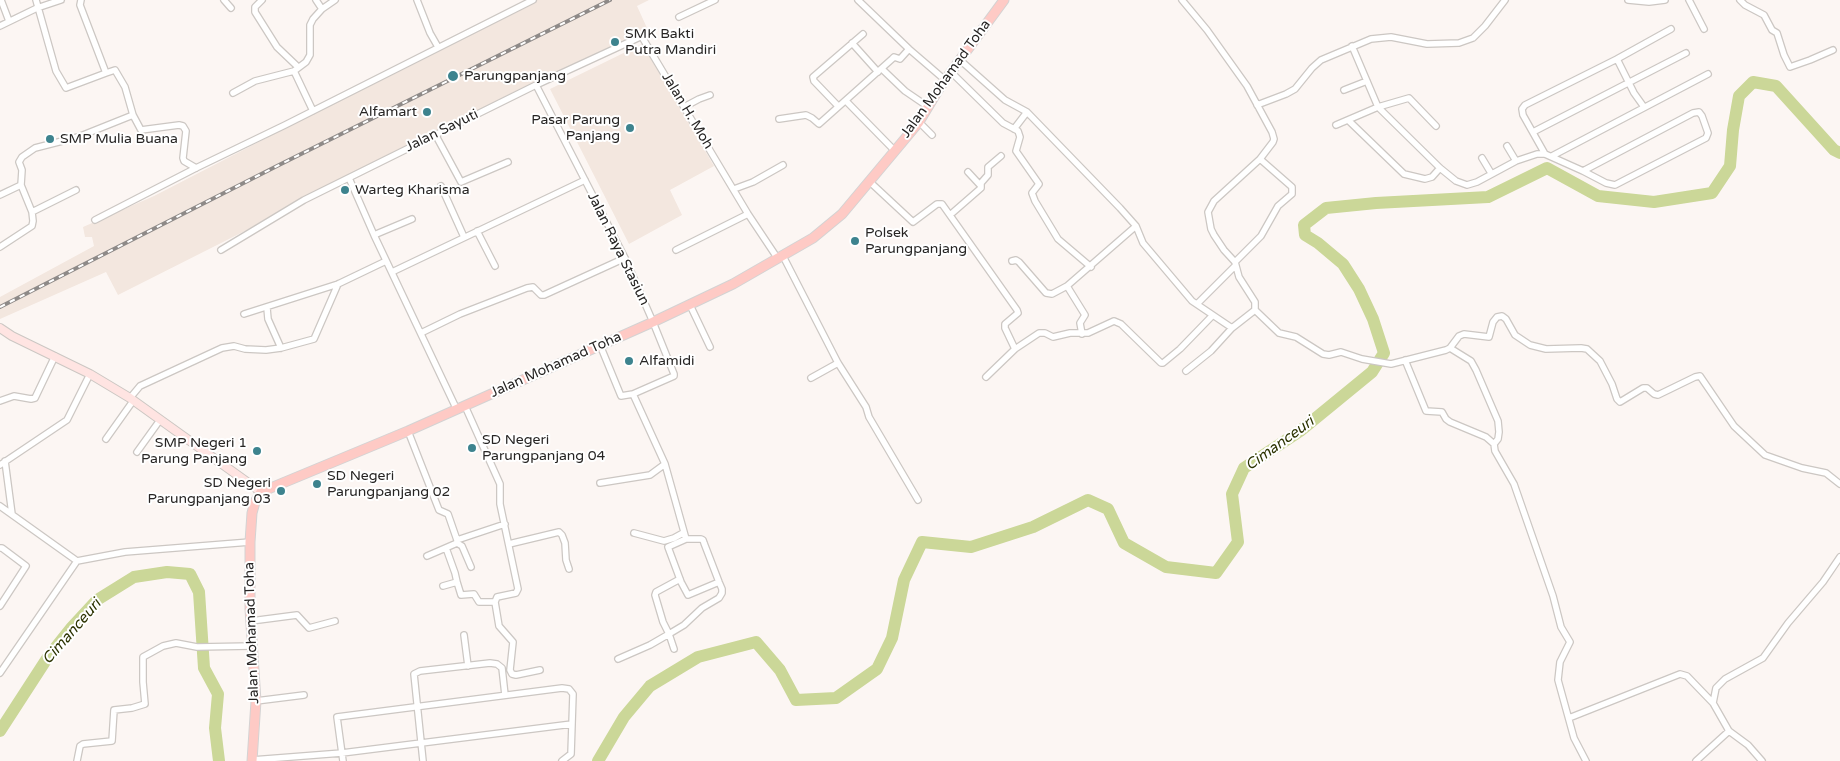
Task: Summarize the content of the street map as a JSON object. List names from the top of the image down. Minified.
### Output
{"streets":{"main road":["Jalan Mohamad Toha"],"street":["Jalan H. Moh","Jalan Sayuti","Jalan Raya Stasiun"]},"crossings":[["Jalan Mohamad Toha","Jalan H. Moh"],["Jalan Mohamad Toha","Jalan Raya Stasiun"],["Jalan H. Moh","Jalan Sayuti"],["Jalan H. Moh","Jalan Raya Stasiun"],["Jalan Sayuti","Jalan Raya Stasiun"]],"water":["Cimanceuri"],"places":["SMK Bakti Putra Mandiri","Parungpanjang","Alfamart","Pasar Parung Panjang","SMP Mulia Buana","Warteg Kharisma","Polsek Parungpanjang","Alfamidi","SD Negeri Parungpanjang 04","SMP Negeri 1 Parung Panjang","SD Negeri Parungpanjang 02","SD Negeri Parungpanjang 03"]}
